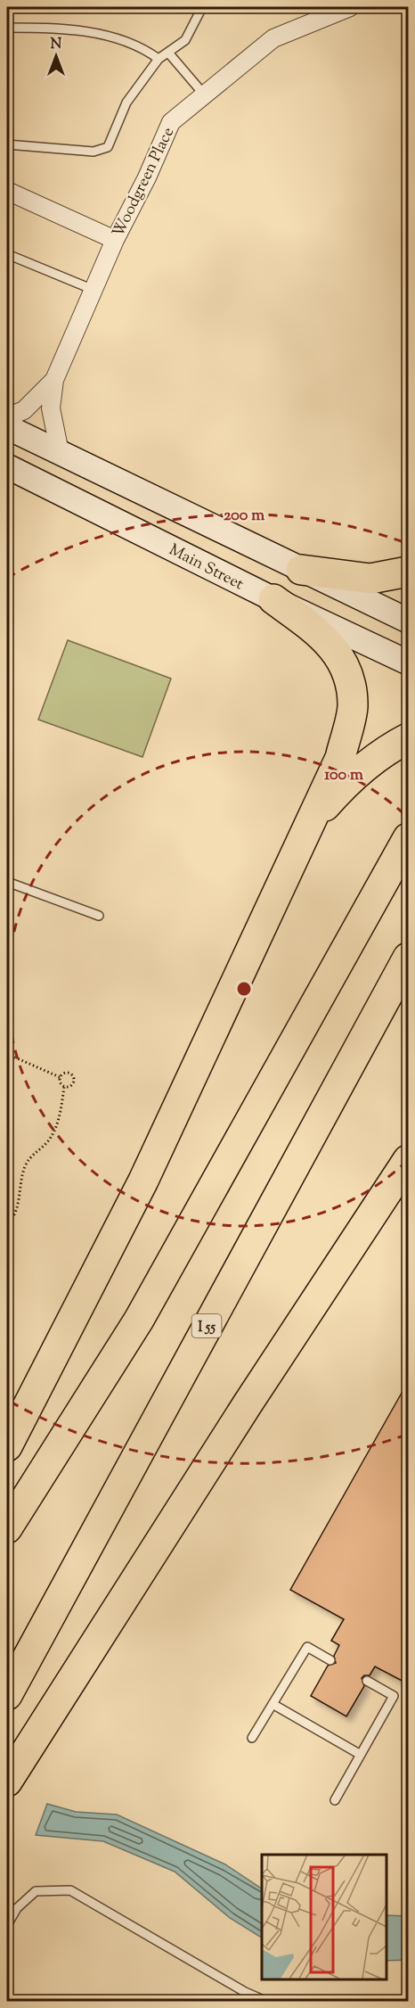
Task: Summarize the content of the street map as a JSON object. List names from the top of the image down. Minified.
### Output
{"streets":{"highway":["I 55"],"main road":["Main Street"],"street":["Woodgreen Place"]},"north":"top","rings":["200 m","100 m"]}
